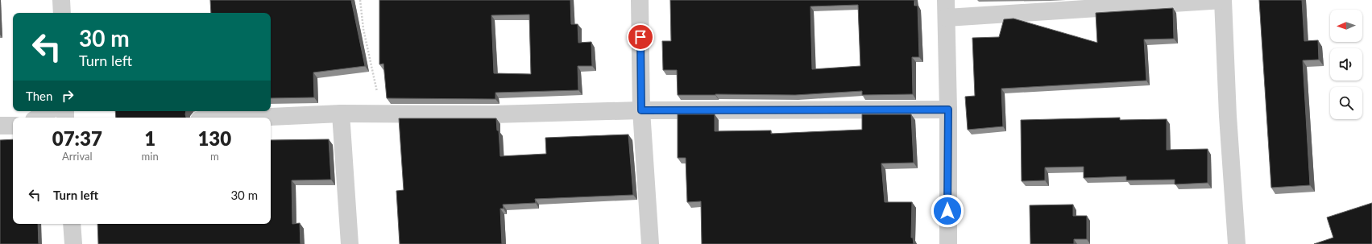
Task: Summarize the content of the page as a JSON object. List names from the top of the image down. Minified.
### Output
{"north":"left","page":{"turn":["30 m","Turn left"],"then":"Then","eta":["07:37","Arrival","1","min","130","m"],"list":[{"name":"Turn left","value":"30 m"}]}}
